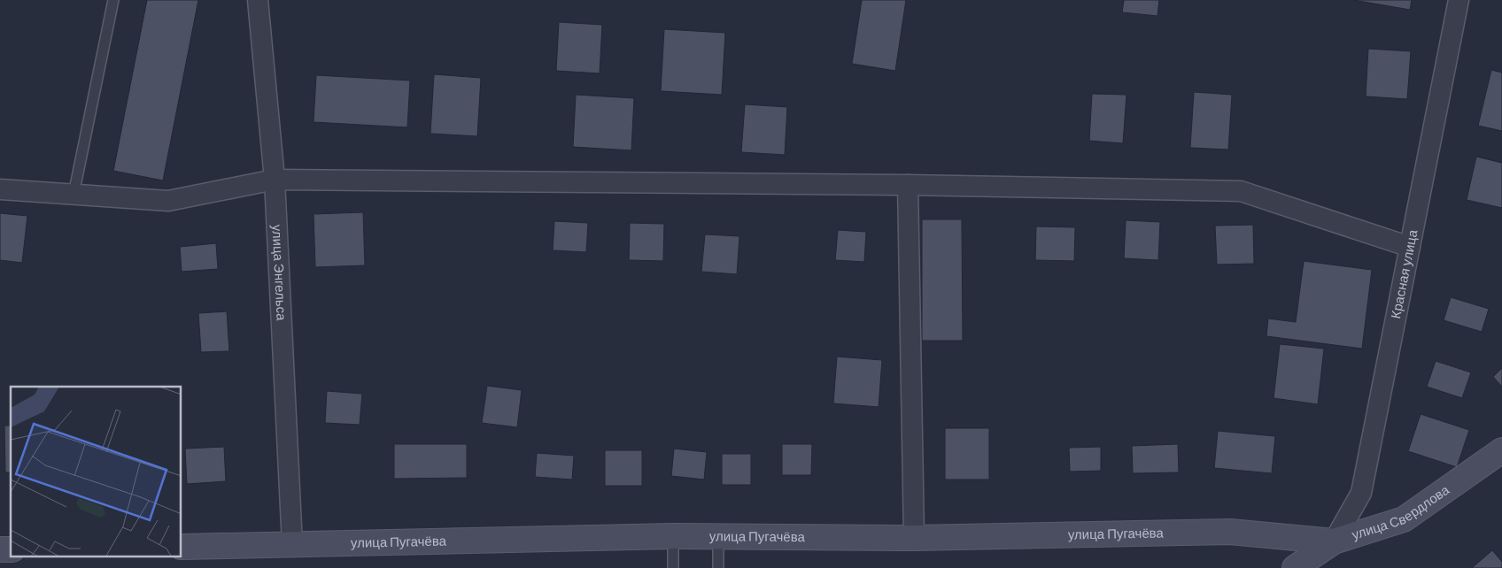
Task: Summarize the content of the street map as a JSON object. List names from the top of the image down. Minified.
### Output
{"streets":{"street":["улица Энгельса","Красная улица","улица Свердлова","улица Пугачёва"]},"crossings":[["улица Энгельса","улица Пугачёва"],["Красная улица","улица Свердлова"],["Красная улица","улица Пугачёва"],["улица Свердлова","улица Пугачёва"]]}
